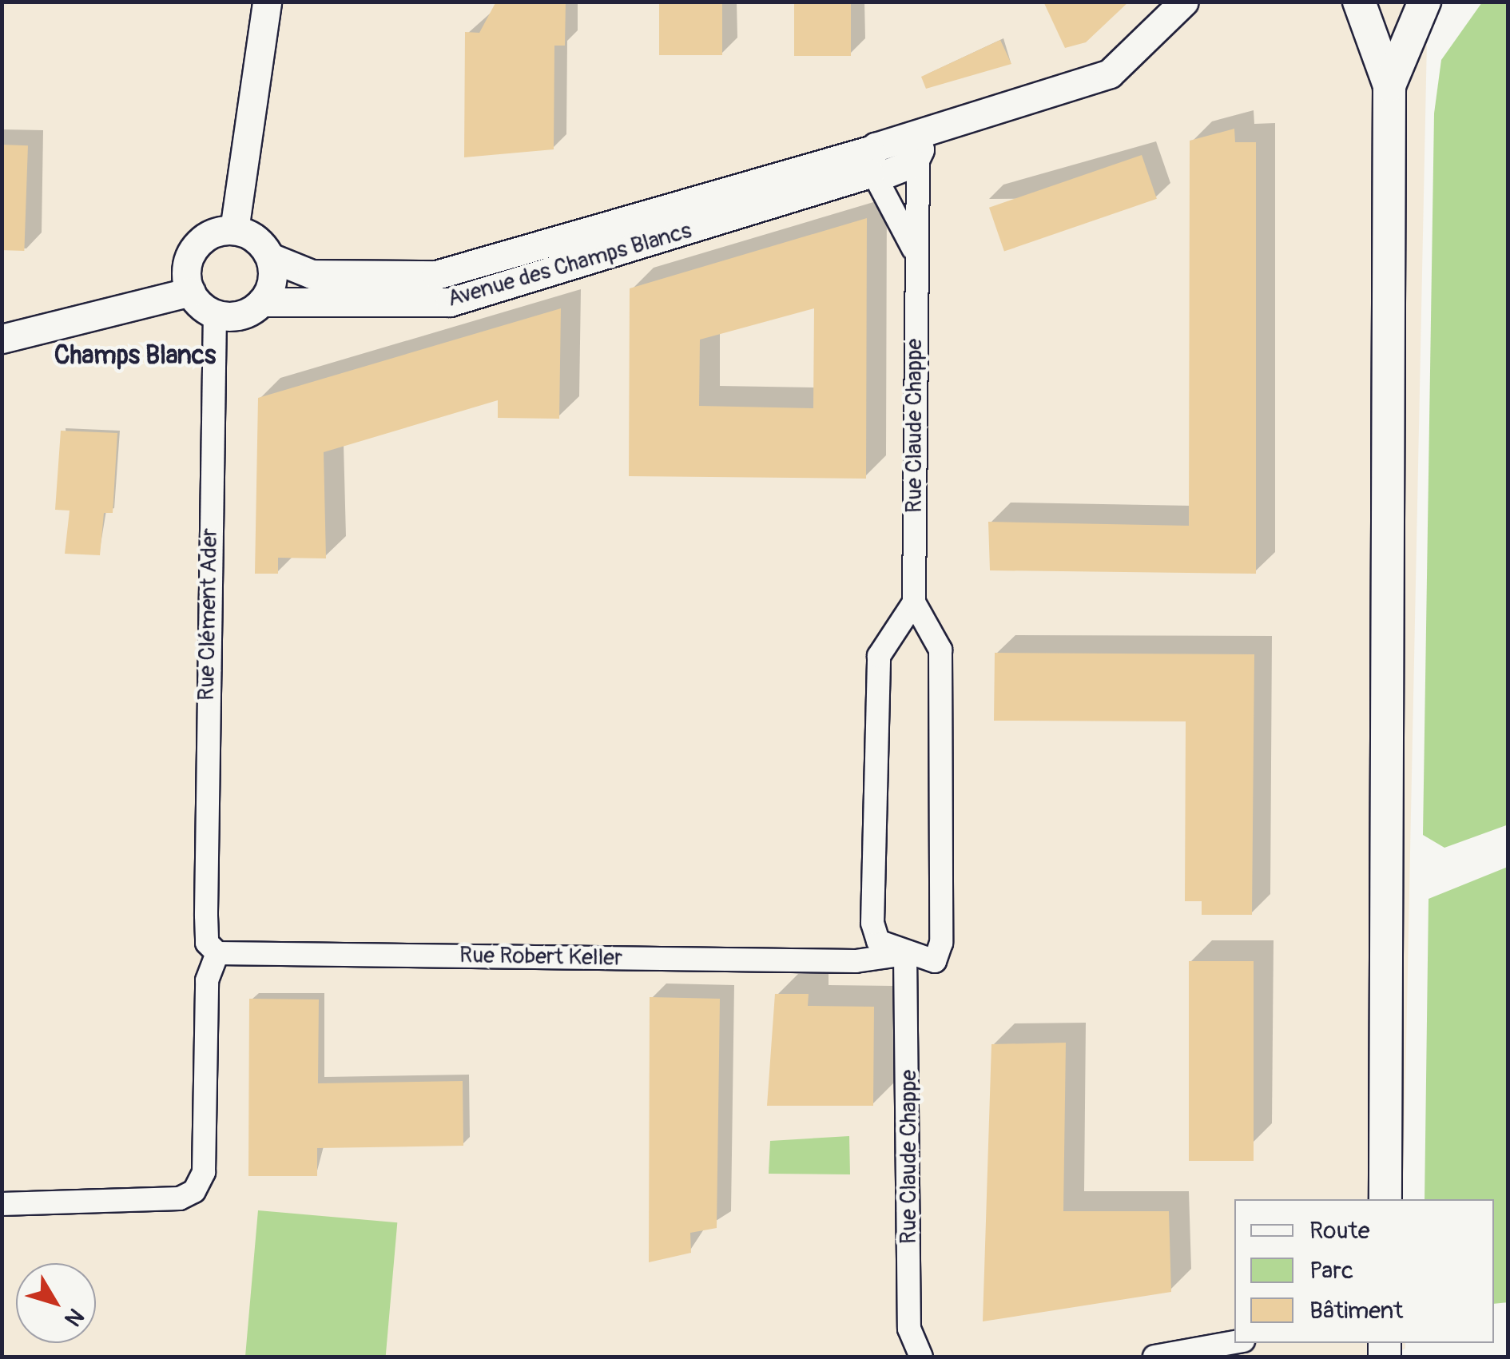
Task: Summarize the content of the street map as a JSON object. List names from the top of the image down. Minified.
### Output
{"streets":{"street":["Avenue des Champs Blancs","Rue Claude Chappe","Rue Clément Ader","Rue Robert Keller"]},"crossings":[["Avenue des Champs Blancs","Rue Claude Chappe"],["Avenue des Champs Blancs","Rue Clément Ader"],["Rue Claude Chappe","Rue Robert Keller"],["Rue Clément Ader","Rue Robert Keller"]],"districts":["Champs Blancs"],"legend":["Route","Parc","Bâtiment"],"north":"bottom right"}
